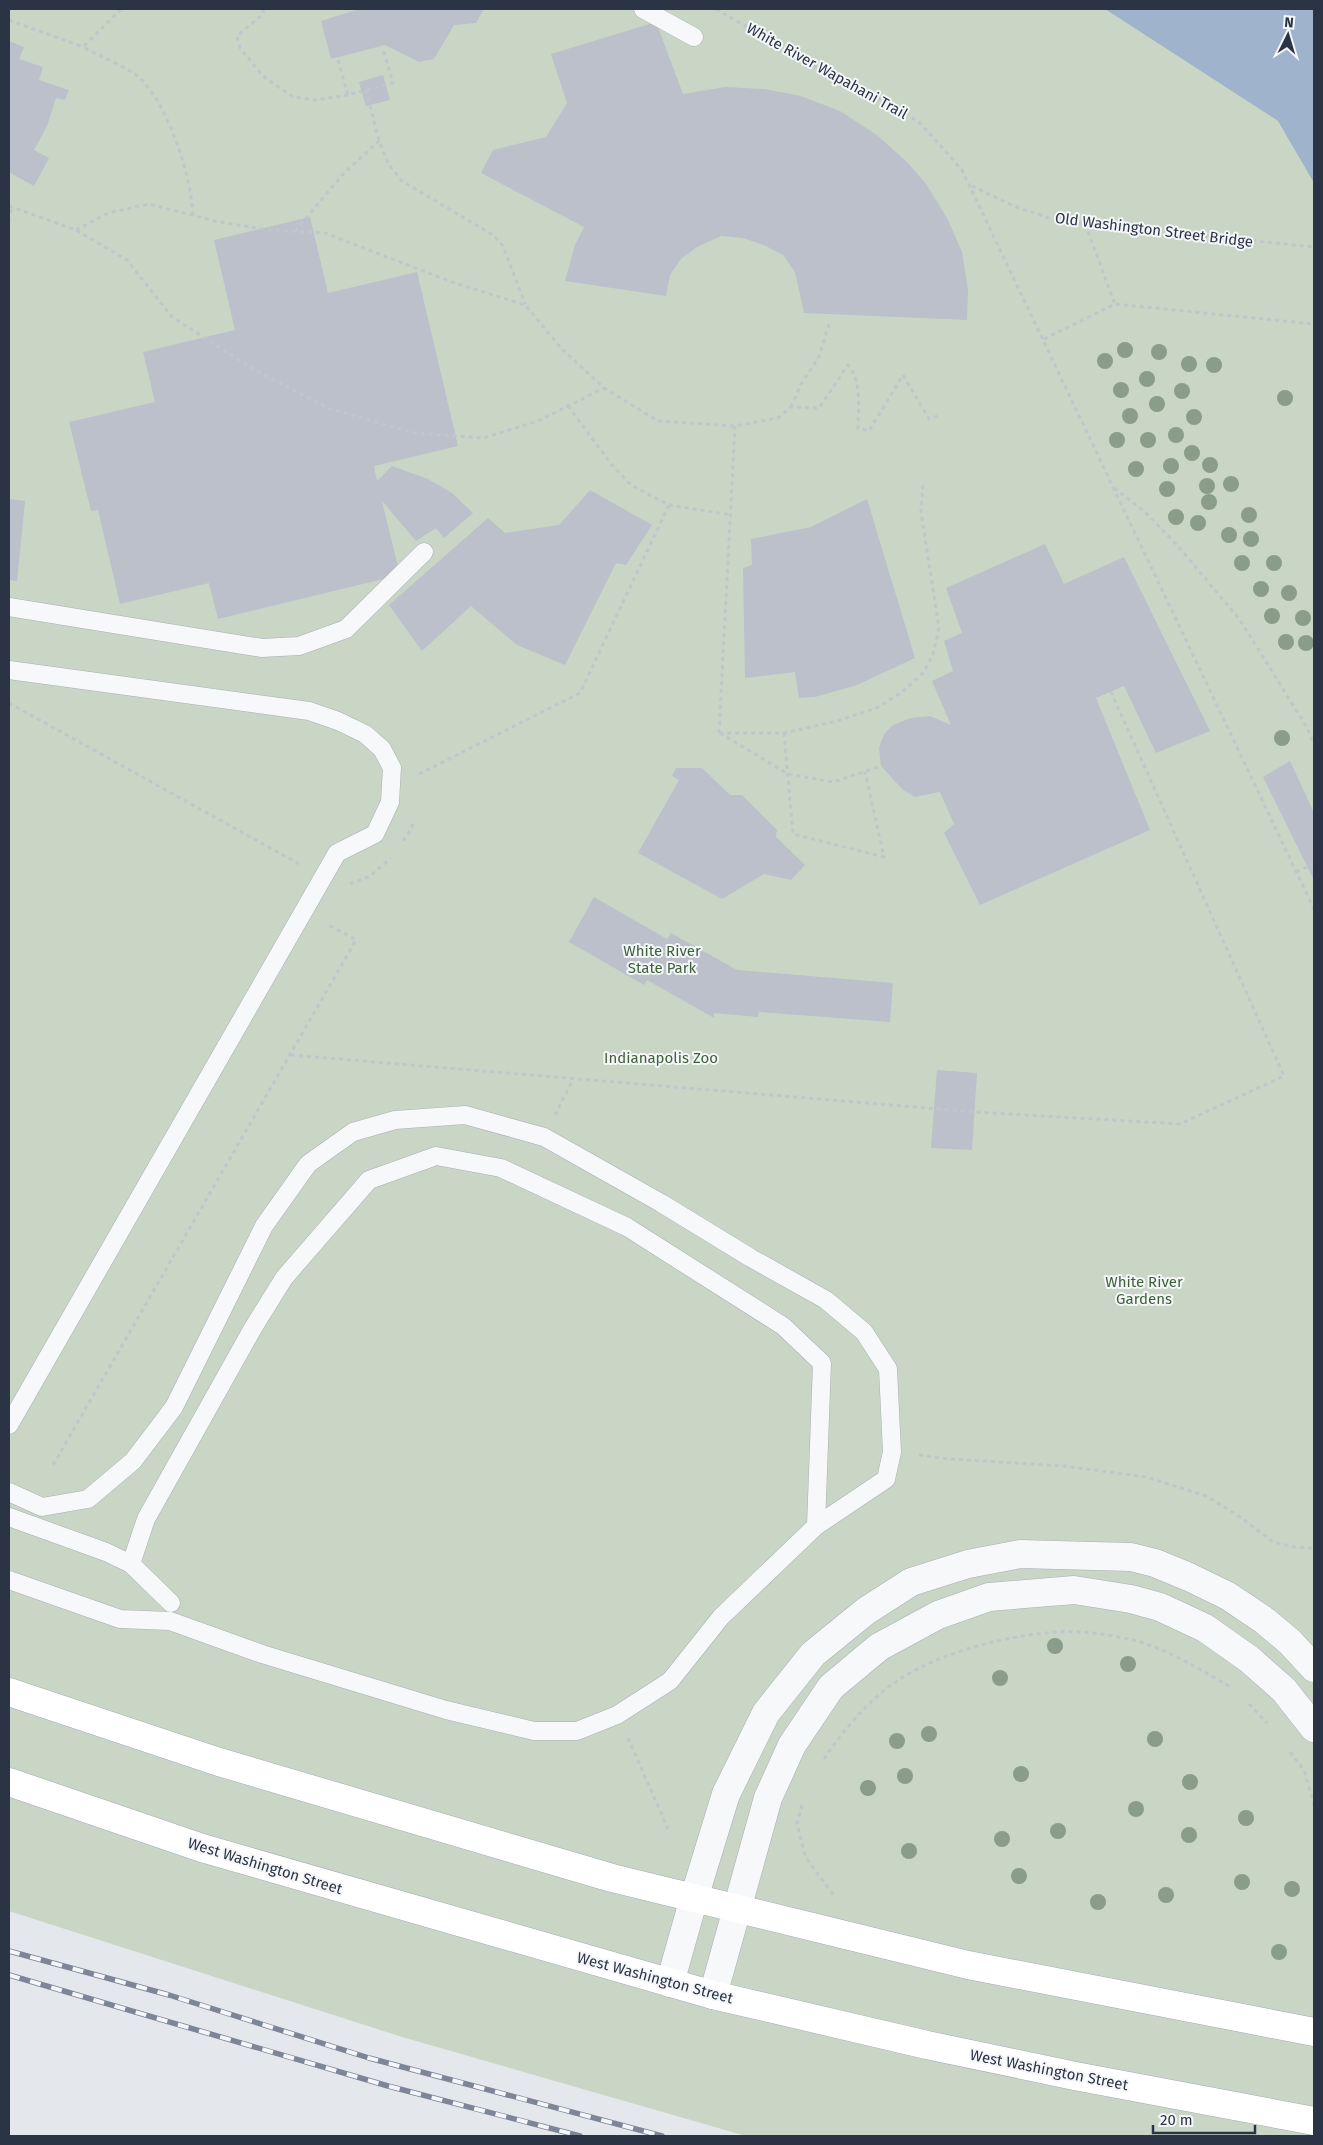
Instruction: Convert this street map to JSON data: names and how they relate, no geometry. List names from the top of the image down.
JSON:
{
  "streets": {
    "main road": ["West Washington Street"],
    "path": ["White River Wapahani Trail", "Old Washington Street Bridge"]
  },
  "crossings": [
    ["White River Wapahani Trail", "Old Washington Street Bridge"]
  ],
  "parks": ["White River State Park", "Indianapolis Zoo", "White River Gardens"],
  "scale_bar": "20 m",
  "north": "top"
}
